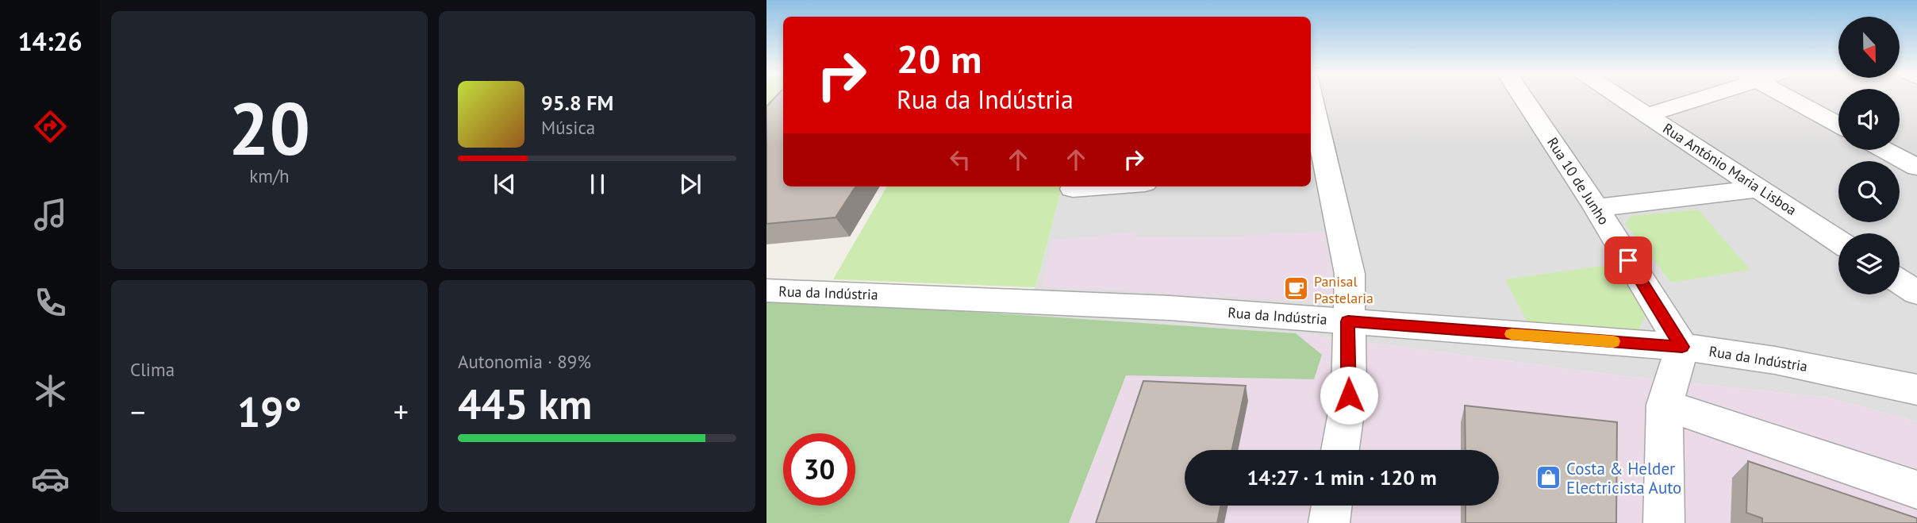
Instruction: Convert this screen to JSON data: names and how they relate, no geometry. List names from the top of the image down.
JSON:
{
  "streets": {
    "street": ["Rua António Maria Lisboa", "Rua 10 de Junho", "Rua da Indústria"]
  },
  "crossings": [
    ["Rua 10 de Junho", "Rua da Indústria"]
  ],
  "places": {
    "cafe": ["Panisal Pastelaria"],
    "shop": ["Costa & Helder Electricista Auto"]
  },
  "north": "bottom",
  "page": {
    "tabs": "14:26",
    "tile": [
      ["20", "km/h"],
      "Clima",
      ["Autonomia · 89%", "445 km"]
    ],
    "turn": ["20 m", "Rua da Indústria"],
    "song": ["95.8 FM", "Música"],
    "heat": ["−", "19°", "+"],
    "limit": "30",
    "trip": "14:27 · 1 min · 120 m"
  }
}
